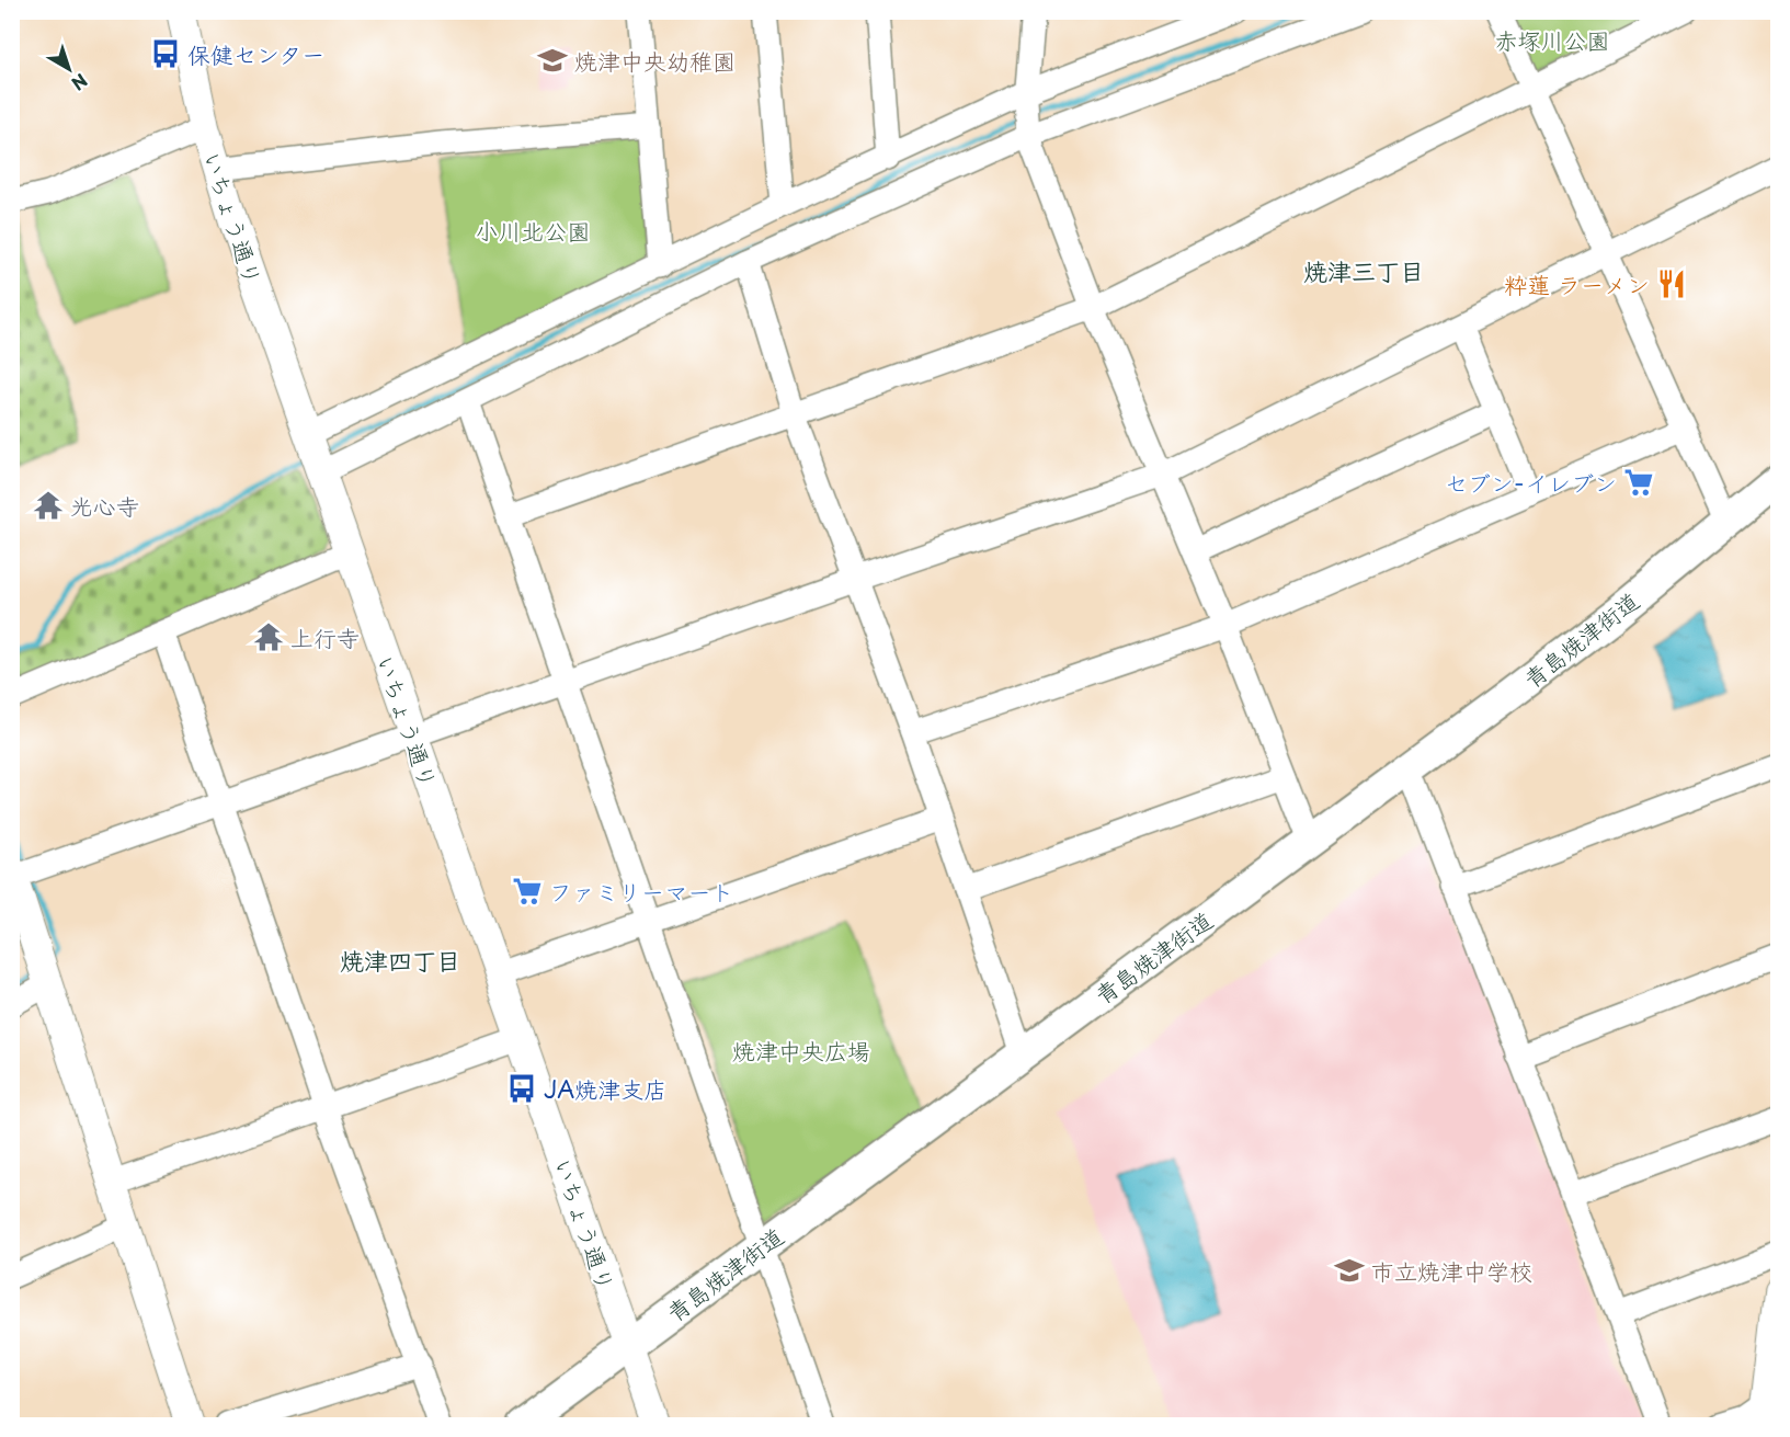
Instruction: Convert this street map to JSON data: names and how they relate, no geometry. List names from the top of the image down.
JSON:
{
  "streets": {
    "main road": ["青島焼津街道"],
    "street": ["いちょう通り"]
  },
  "crossings": [
    ["いちょう通り", "青島焼津街道"]
  ],
  "districts": ["焼津三丁目", "焼津四丁目"],
  "parks": ["赤塚川公園", "小川北公園", "焼津中央広場"],
  "places": {
    "bus stop": ["保健センター", "JA焼津支店"],
    "school or university": ["焼津中央幼稚園", "市立焼津中学校"],
    "restaurant": ["粋蓮 ラーメン"],
    "supermarket": ["セブン-イレブン", "ファミリーマート"],
    "temple": ["光心寺", "上行寺"]
  },
  "north": "bottom right"
}
